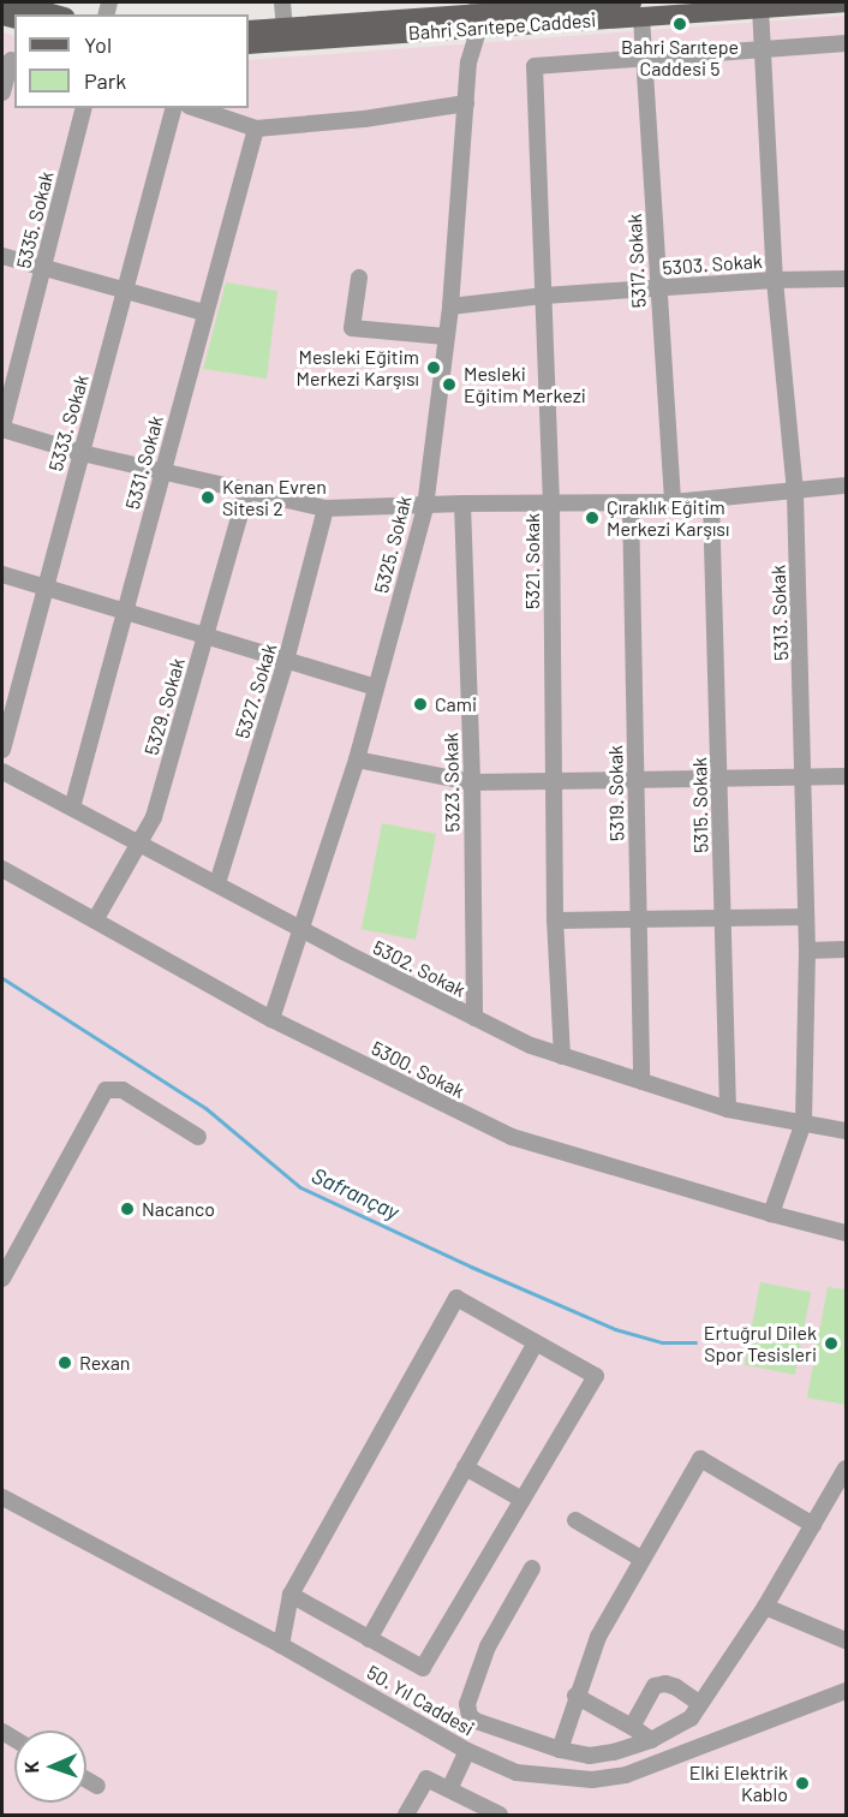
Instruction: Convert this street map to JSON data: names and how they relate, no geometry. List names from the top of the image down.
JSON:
{
  "streets": {
    "main road": ["Bahri Sarıtepe Caddesi"],
    "street": [
      "5335. Sokak",
      "5317. Sokak",
      "5303. Sokak",
      "5333. Sokak",
      "5331. Sokak",
      "5325. Sokak",
      "5321. Sokak",
      "5313. Sokak",
      "5327. Sokak",
      "5329. Sokak",
      "5323. Sokak",
      "5319. Sokak",
      "5315. Sokak",
      "5302. Sokak",
      "5300. Sokak",
      "50. Yıl Caddesi"
    ]
  },
  "crossings": [
    ["Bahri Sarıtepe Caddesi", "5317. Sokak"],
    ["Bahri Sarıtepe Caddesi", "5325. Sokak"],
    ["Bahri Sarıtepe Caddesi", "5313. Sokak"],
    ["5317. Sokak", "5303. Sokak"],
    ["5317. Sokak", "5321. Sokak"],
    ["5303. Sokak", "5325. Sokak"],
    ["5303. Sokak", "5321. Sokak"],
    ["5303. Sokak", "5313. Sokak"],
    ["5331. Sokak", "5302. Sokak"],
    ["5325. Sokak", "5302. Sokak"],
    ["5325. Sokak", "5300. Sokak"],
    ["5321. Sokak", "5302. Sokak"],
    ["5313. Sokak", "5302. Sokak"],
    ["5313. Sokak", "5300. Sokak"],
    ["5327. Sokak", "5302. Sokak"],
    ["5329. Sokak", "5302. Sokak"],
    ["5329. Sokak", "5300. Sokak"],
    ["5323. Sokak", "5302. Sokak"],
    ["5319. Sokak", "5302. Sokak"],
    ["5315. Sokak", "5302. Sokak"]
  ],
  "water": ["Safrançay"],
  "places": [
    "Bahri Sarıtepe Caddesi 5",
    "Mesleki Eğitim Merkezi Karşısı",
    "Mesleki Eğitim Merkezi",
    "Kenan Evren Sitesi 2",
    "Çıraklık Eğitim Merkezi Karşısı",
    "Cami",
    "Nacanco",
    "Ertuğrul Dilek Spor Tesisleri",
    "Rexan",
    "Elki Elektrik Kablo"
  ],
  "legend": ["Yol", "Park"],
  "north": "left"
}
